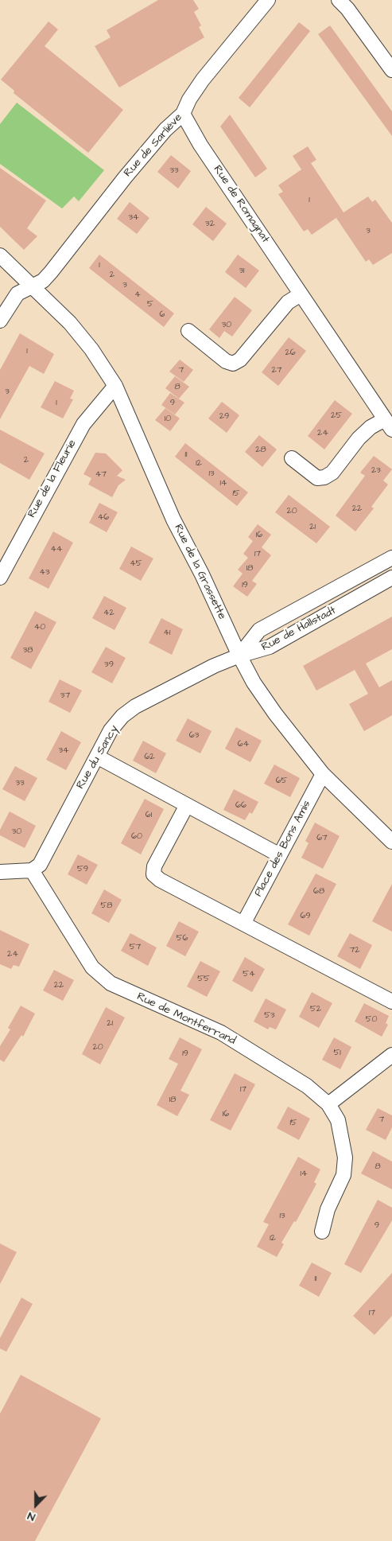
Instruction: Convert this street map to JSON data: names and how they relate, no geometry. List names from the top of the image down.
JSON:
{
  "streets": {
    "street": [
      "Rue de Sarliève",
      "Rue de Romagnat",
      "Rue de la Fleurie",
      "Rue de la Grassette",
      "Rue de Hallstadt",
      "Rue du Sancy",
      "Place des Bons Amis",
      "Rue de Montferrand"
    ]
  },
  "crossings": [
    ["Rue de Sarliève", "Rue de Romagnat"],
    ["Rue de Sarliève", "Rue de la Grassette"],
    ["Rue de la Fleurie", "Rue de la Grassette"],
    ["Rue de la Grassette", "Rue de Hallstadt"],
    ["Rue de la Grassette", "Rue du Sancy"],
    ["Rue de la Grassette", "Place des Bons Amis"],
    ["Rue de Hallstadt", "Rue du Sancy"],
    ["Rue du Sancy", "Rue de Montferrand"]
  ],
  "house_numbers": [
    "33",
    "1",
    "34",
    "32",
    "3",
    "1",
    "31",
    "2",
    "3",
    "4",
    "5",
    "6",
    "30",
    "1",
    "26",
    "7",
    "27",
    "8",
    "3",
    "1",
    "9",
    "25",
    "29",
    "10",
    "24",
    "28",
    "11",
    "2",
    "12",
    "23",
    "13",
    "47",
    "14",
    "15",
    "22",
    "20",
    "46",
    "21",
    "16",
    "44",
    "17",
    "45",
    "18",
    "43",
    "19",
    "42",
    "40",
    "41",
    "38",
    "39",
    "37",
    "63",
    "64",
    "34",
    "62",
    "65",
    "33",
    "66",
    "61",
    "30",
    "60",
    "67",
    "59",
    "68",
    "58",
    "69",
    "56",
    "57",
    "72",
    "24",
    "54",
    "55",
    "22",
    "52",
    "53",
    "50",
    "21",
    "20",
    "51",
    "19",
    "17",
    "18",
    "16",
    "7",
    "15",
    "8",
    "14",
    "13",
    "9",
    "12",
    "11",
    "17"
  ],
  "north": "bottom"
}
